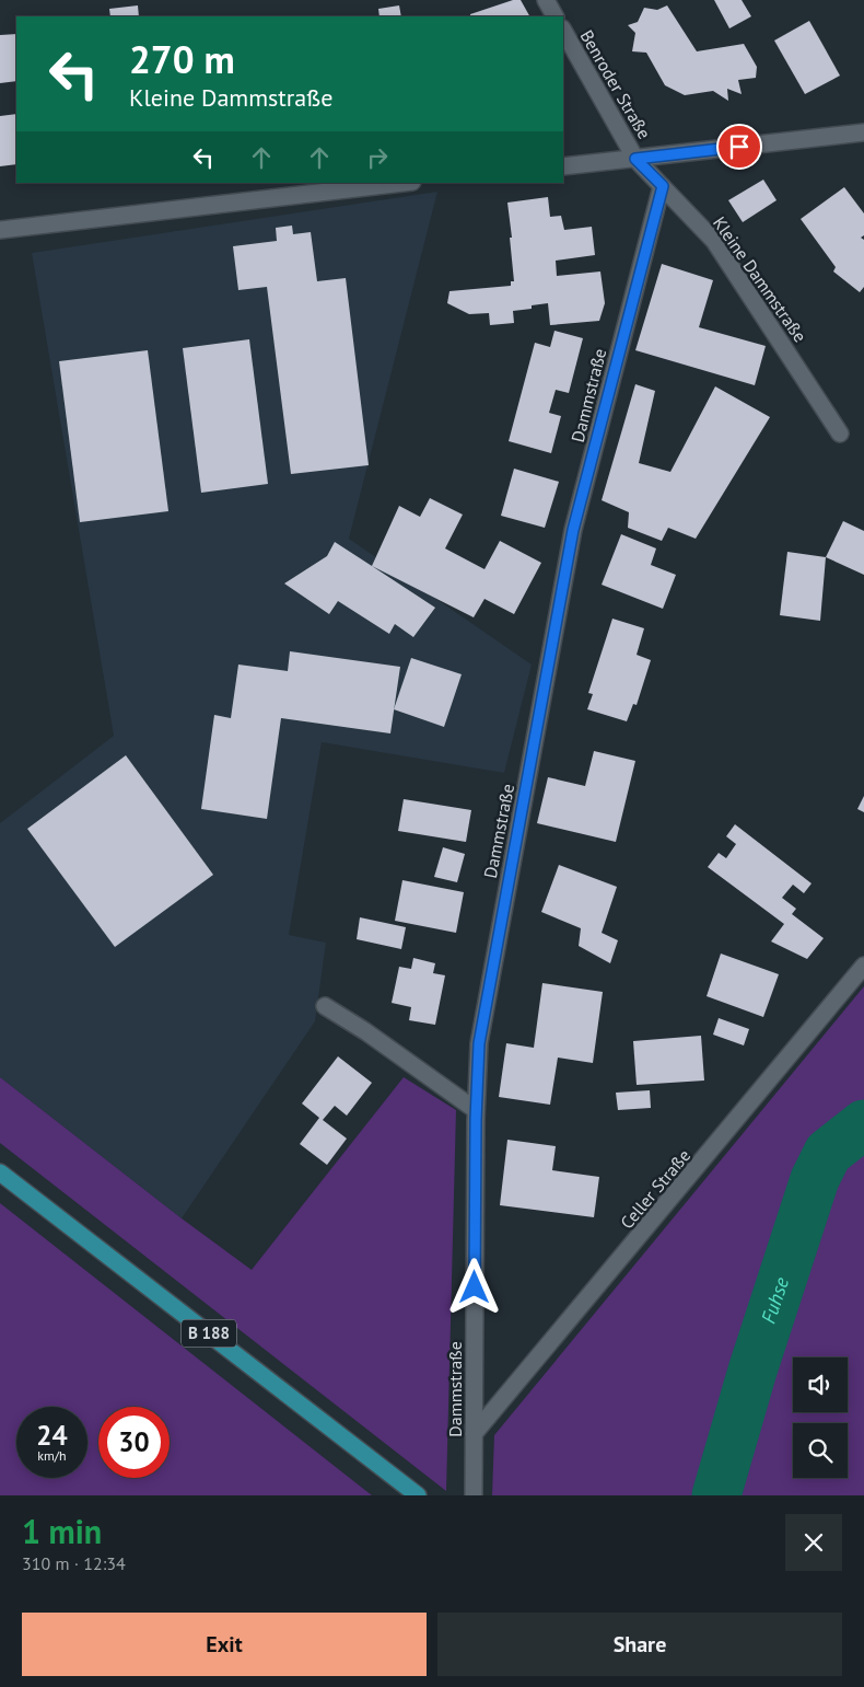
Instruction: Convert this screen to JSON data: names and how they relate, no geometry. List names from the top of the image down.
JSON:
{
  "streets": {
    "main road": ["B 188"],
    "street": [
      "Benroder Straße",
      "Kleine Dammstraße",
      "Dammstraße",
      "Celler Straße"
    ]
  },
  "crossings": [
    ["Benroder Straße", "Kleine Dammstraße"],
    ["Kleine Dammstraße", "Dammstraße"],
    ["Dammstraße", "Celler Straße"]
  ],
  "water": ["Fuhse"],
  "page": {
    "turn": ["270 m", "Kleine Dammstraße"],
    "speed": "24 km/h",
    "limit": "30",
    "heading": ["1 min", "310 m · 12:34"],
    "buttons": ["Exit", "Share"]
  }
}
